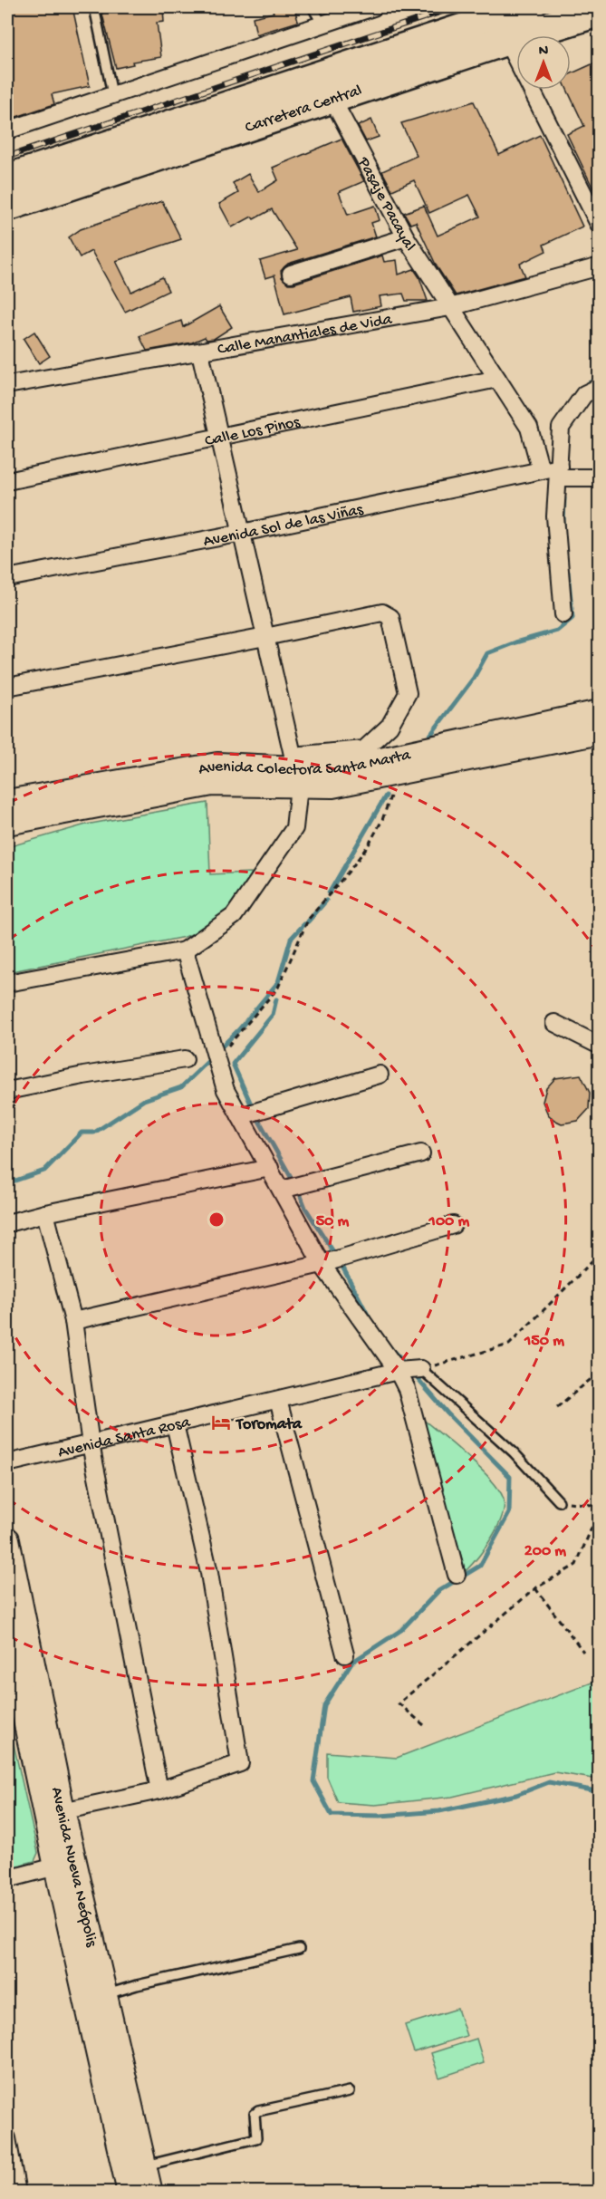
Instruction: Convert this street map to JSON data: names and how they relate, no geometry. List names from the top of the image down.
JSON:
{
  "streets": {
    "highway": ["Carretera Central"],
    "street": [
      "Pasaje Pacayal",
      "Calle Manantiales de Vida",
      "Calle Los Pinos",
      "Avenida Sol de las Viñas",
      "Avenida Colectora Santa Marta",
      "Avenida Santa Rosa",
      "Avenida Nueva Neópolis"
    ]
  },
  "crossings": [
    ["Carretera Central", "Pasaje Pacayal"],
    ["Pasaje Pacayal", "Calle Manantiales de Vida"],
    ["Pasaje Pacayal", "Calle Los Pinos"],
    ["Pasaje Pacayal", "Avenida Sol de las Viñas"]
  ],
  "places": {
    "hotel": ["Toromata"]
  },
  "north": "top",
  "rings": [
    "50 m",
    "100 m",
    "150 m",
    "200 m"
  ]
}
